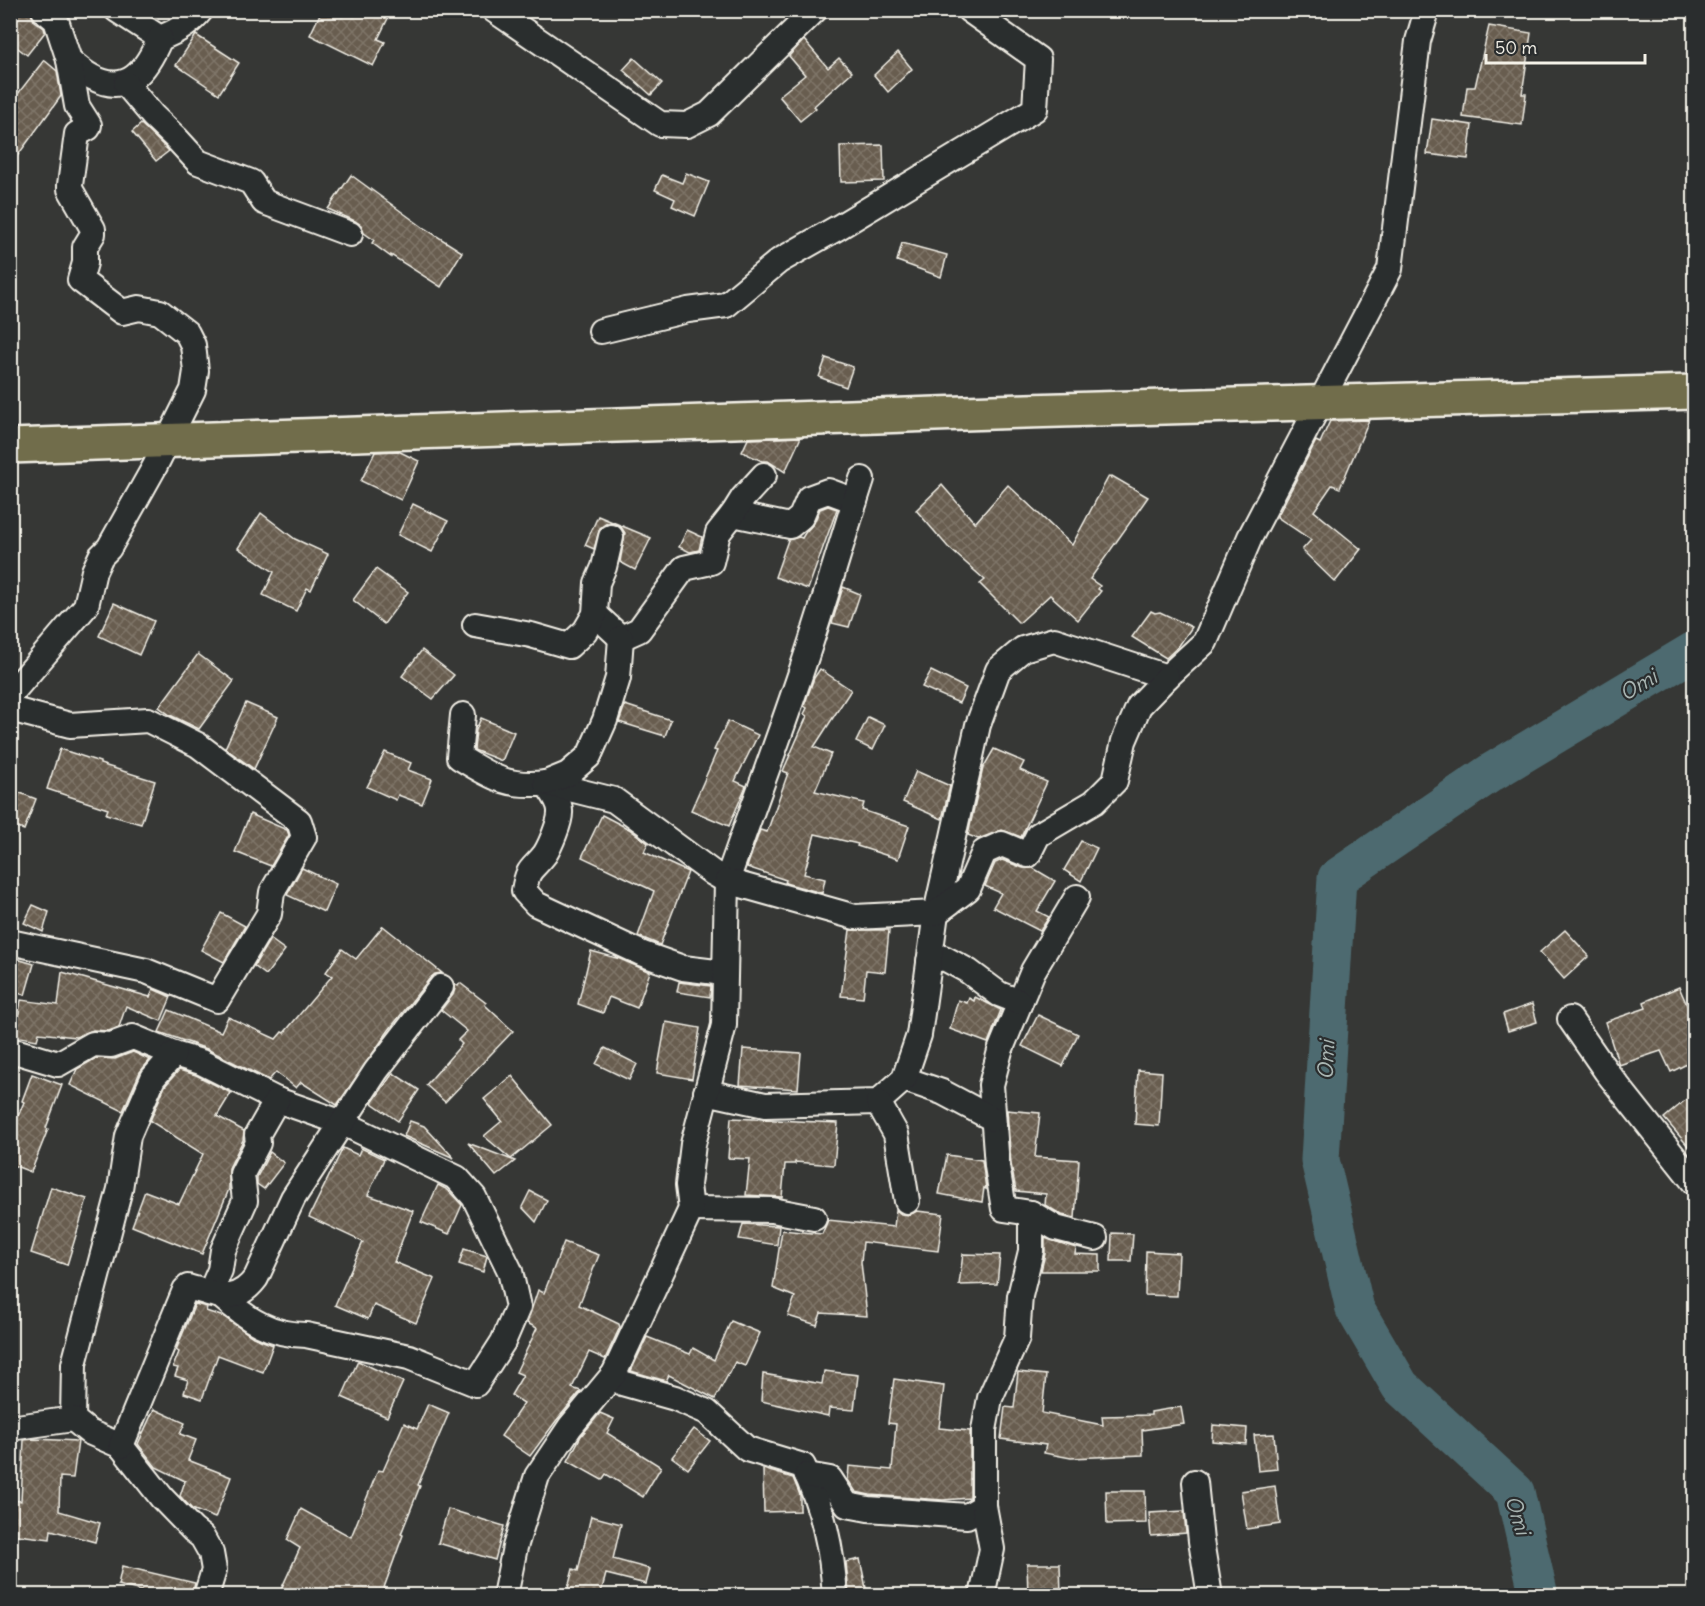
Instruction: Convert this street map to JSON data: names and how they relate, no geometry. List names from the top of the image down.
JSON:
{
  "water": ["Omi"],
  "scale_bar": "50 m"
}
